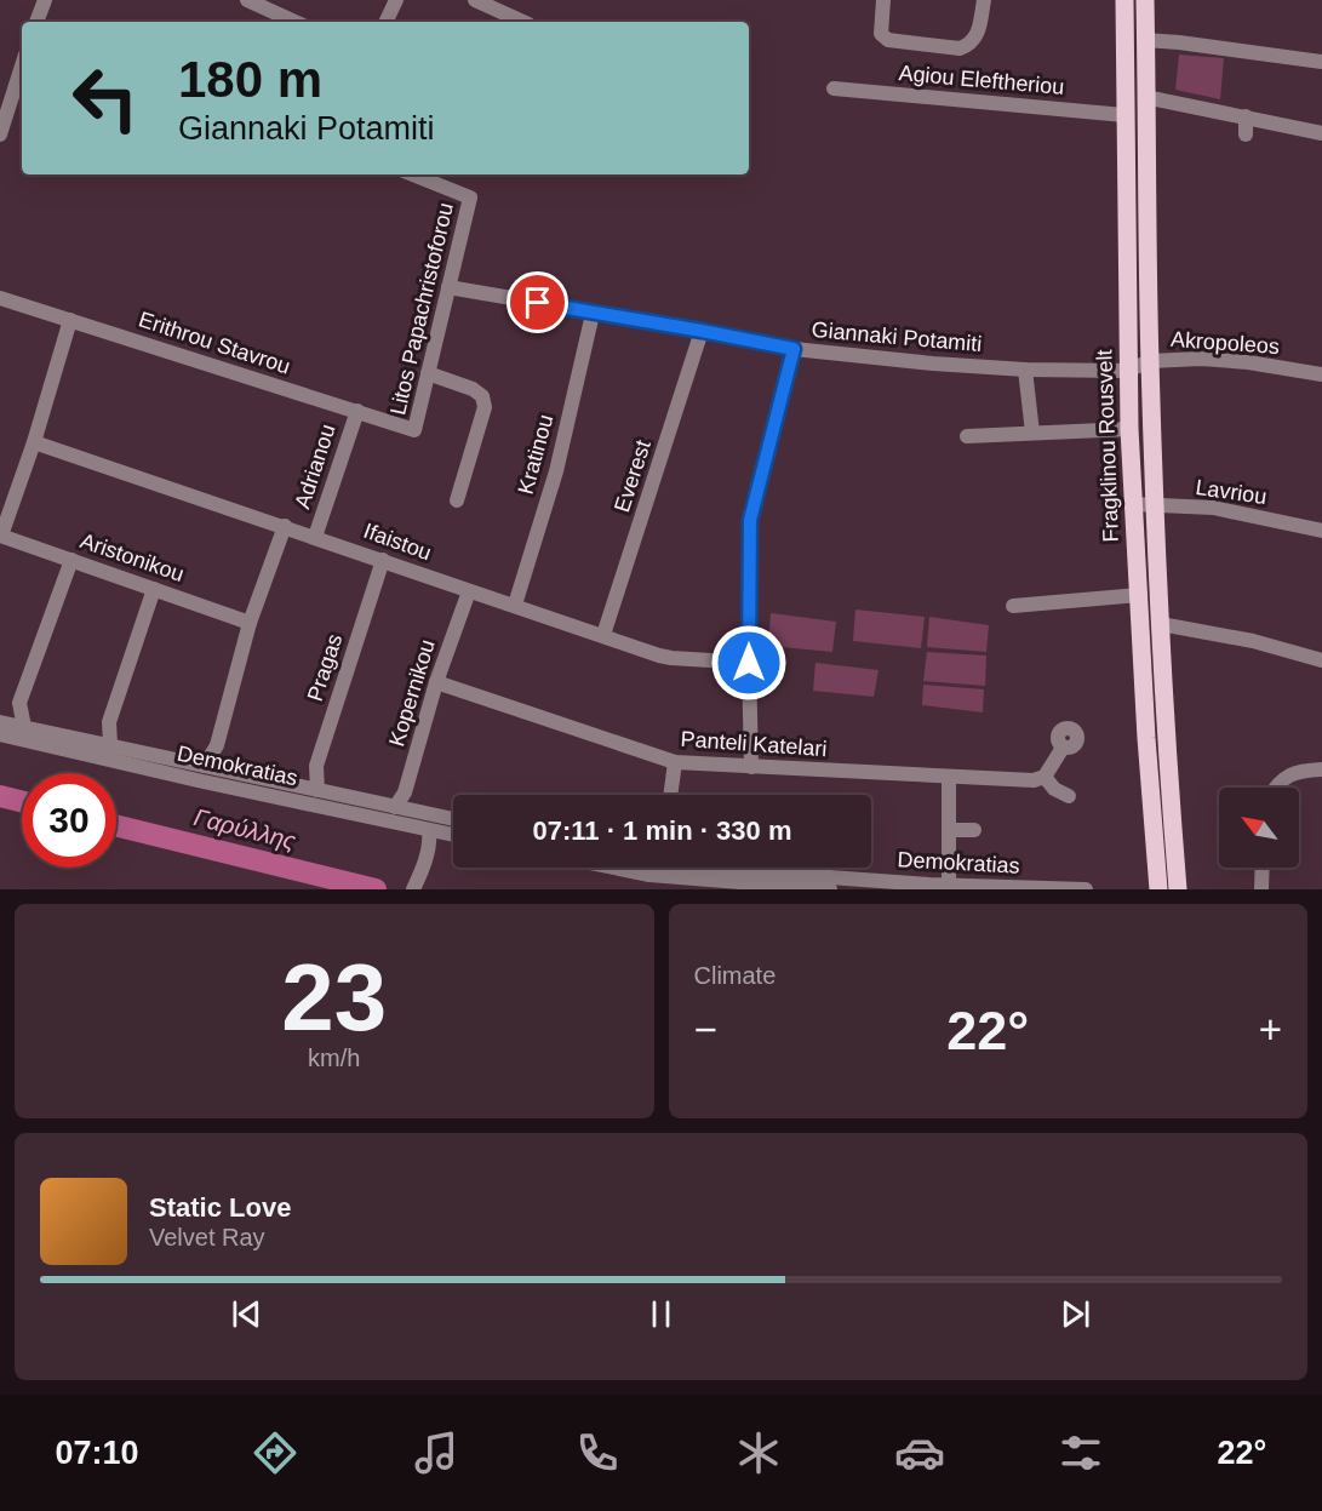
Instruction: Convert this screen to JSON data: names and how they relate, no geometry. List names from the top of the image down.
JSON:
{
  "streets": {
    "main road": ["Fragklinou Rousvelt"],
    "street": [
      "Agiou Eleftheriou",
      "Litos Papachristoforou",
      "Giannaki Potamiti",
      "Erithrou Stavrou",
      "Akropoleos",
      "Kratinou",
      "Adrianou",
      "Everest",
      "Lavriou",
      "Ifaistou",
      "Aristonikou",
      "Pragas",
      "Kopernikou",
      "Panteli Katelari",
      "Demokratias"
    ]
  },
  "crossings": [
    ["Agiou Eleftheriou", "Fragklinou Rousvelt"],
    ["Litos Papachristoforou", "Giannaki Potamiti"],
    ["Litos Papachristoforou", "Erithrou Stavrou"],
    ["Giannaki Potamiti", "Akropoleos"],
    ["Giannaki Potamiti", "Fragklinou Rousvelt"],
    ["Giannaki Potamiti", "Kratinou"],
    ["Giannaki Potamiti", "Everest"],
    ["Erithrou Stavrou", "Adrianou"],
    ["Akropoleos", "Fragklinou Rousvelt"],
    ["Fragklinou Rousvelt", "Lavriou"],
    ["Kratinou", "Ifaistou"],
    ["Adrianou", "Ifaistou"],
    ["Everest", "Ifaistou"],
    ["Ifaistou", "Pragas"],
    ["Ifaistou", "Kopernikou"],
    ["Pragas", "Demokratias"],
    ["Kopernikou", "Panteli Katelari"],
    ["Kopernikou", "Demokratias"]
  ],
  "water": ["Γαρύλλης"],
  "north": "top left",
  "page": {
    "turn": ["180 m", "Giannaki Potamiti"],
    "limit": "30",
    "trip": "07:11 · 1 min · 330 m",
    "tile": [
      ["23", "km/h"],
      "Climate"
    ],
    "heat": ["−", "22°", "+"],
    "song": ["Static Love", "Velvet Ray"],
    "tabs": ["07:10", "22°"]
  }
}
